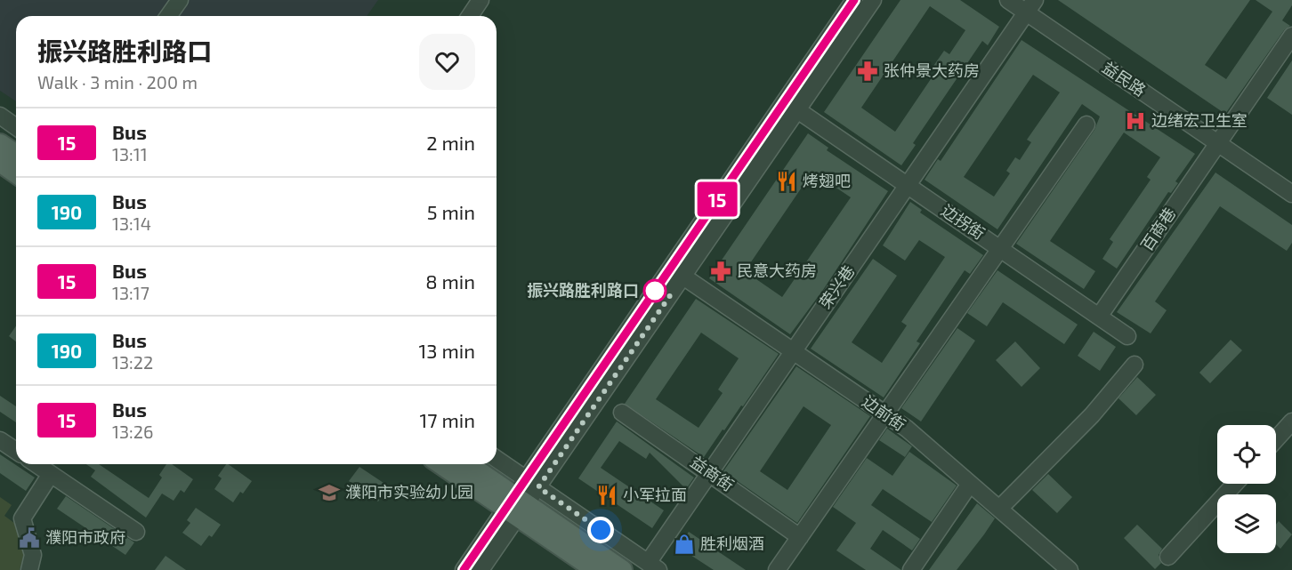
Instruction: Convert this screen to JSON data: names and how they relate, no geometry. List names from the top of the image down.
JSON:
{
  "streets": {
    "street": [
      "益民路",
      "边拐街",
      "百商巷",
      "荣兴巷",
      "边前街",
      "益商街"
    ]
  },
  "crossings": [
    ["益民路", "百商巷"],
    ["益民路", "荣兴巷"],
    ["边拐街", "百商巷"],
    ["边拐街", "荣兴巷"],
    ["荣兴巷", "边前街"],
    ["荣兴巷", "益商街"]
  ],
  "places": {
    "pharmacy": ["张仲景大药房", "民意大药房"],
    "hospital": ["边绪宏卫生室"],
    "restaurant": ["烤翅吧", "小军拉面"],
    "other": ["振兴路胜利路口"],
    "school or university": ["濮阳市实验幼儿园"],
    "public building": ["濮阳市政府"],
    "shop": ["胜利烟酒"]
  },
  "lines": ["bus line 15"],
  "page": {
    "on_map": "15",
    "heading": ["振兴路胜利路口", "Walk · 3 min · 200 m"],
    "list": [
      {
        "mark": "15",
        "name": "Bus",
        "note": "13:11",
        "value": "2 min"
      },
      {
        "mark": "190",
        "name": "Bus",
        "note": "13:14",
        "value": "5 min"
      },
      {
        "mark": "15",
        "name": "Bus",
        "note": "13:17",
        "value": "8 min"
      },
      {
        "mark": "190",
        "name": "Bus",
        "note": "13:22",
        "value": "13 min"
      },
      {
        "mark": "15",
        "name": "Bus",
        "note": "13:26",
        "value": "17 min"
      }
    ]
  }
}
